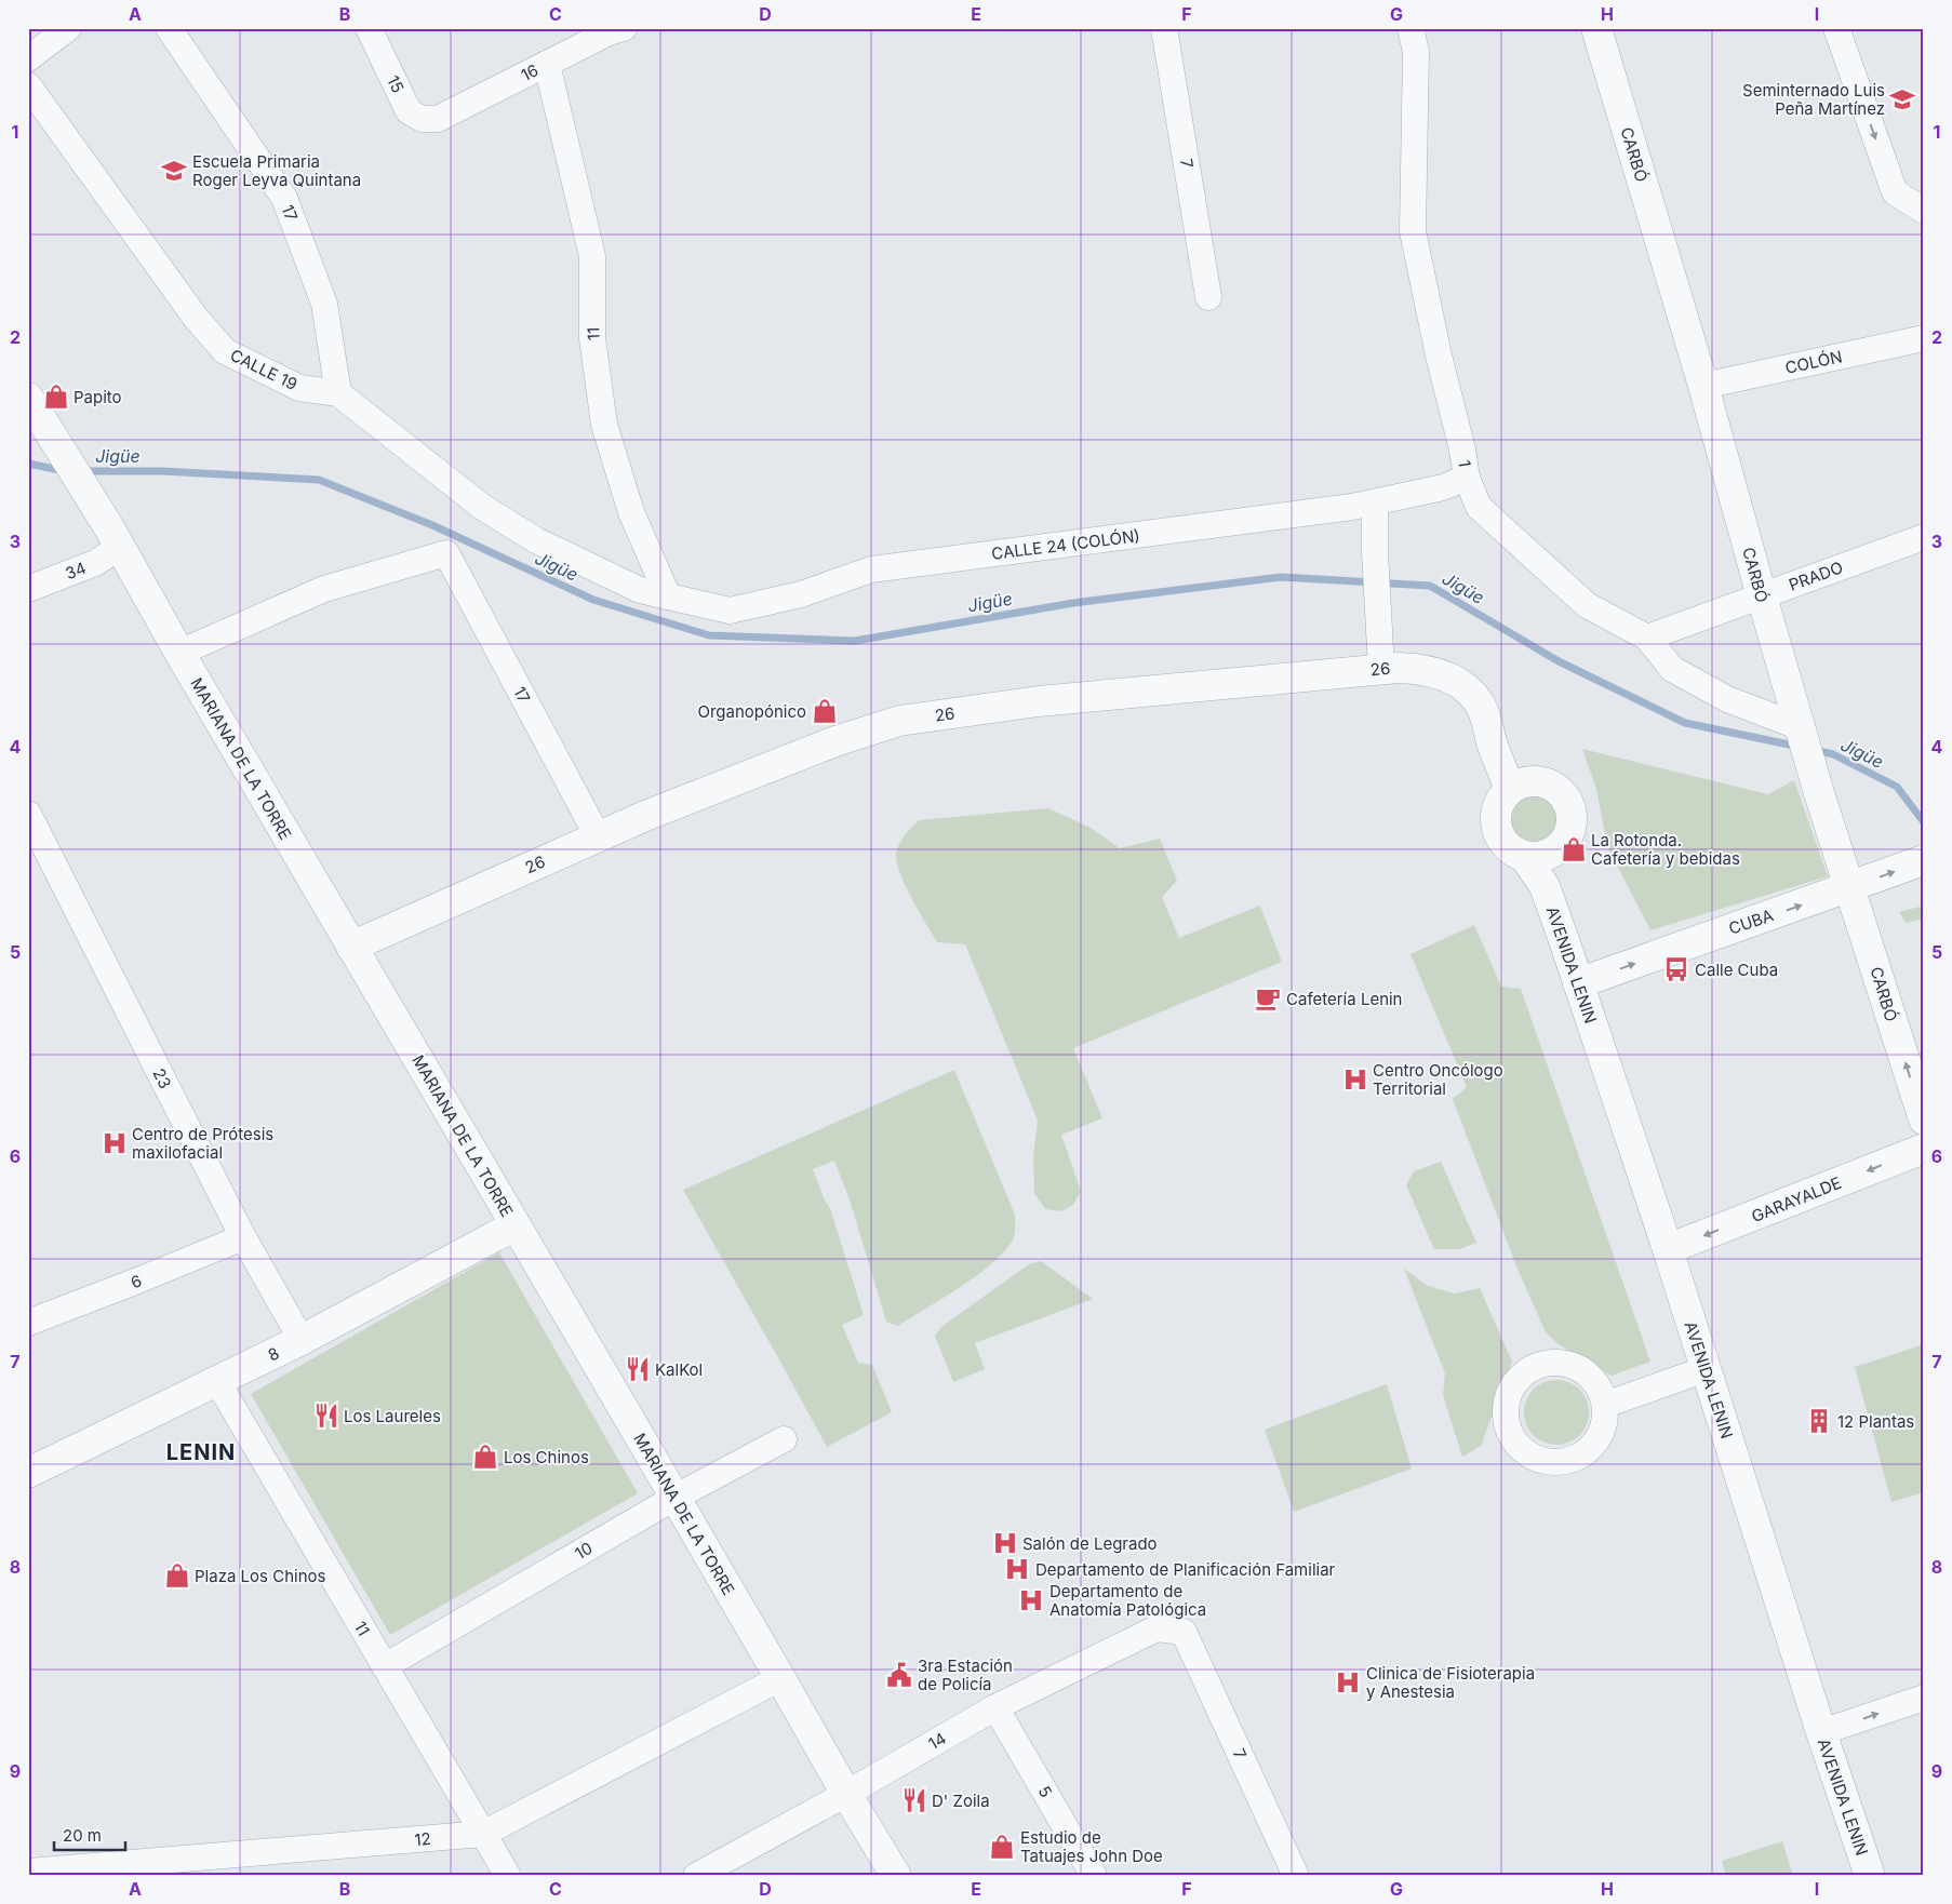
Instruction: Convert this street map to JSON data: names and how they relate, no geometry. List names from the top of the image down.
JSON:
{
  "streets": {
    "street": [
      "16",
      "15",
      "CARBÓ",
      "7",
      "17",
      "11",
      "COLÓN",
      "CALLE 19",
      "1",
      "CALLE 24 (COLÓN)",
      "34",
      "PRADO",
      "26",
      "MARIANA DE LA TORRE",
      "CUBA",
      "AVENIDA LENIN",
      "23",
      "GARAYALDE",
      "6",
      "8",
      "10",
      "14",
      "5",
      "12"
    ]
  },
  "crossings": [
    ["16", "15"],
    ["16", "11"],
    ["CARBÓ", "COLÓN"],
    ["CARBÓ", "1"],
    ["CARBÓ", "PRADO"],
    ["CARBÓ", "CUBA"],
    ["7", "14"],
    ["17", "CALLE 19"],
    ["17", "26"],
    ["17", "MARIANA DE LA TORRE"],
    ["11", "CALLE 24 (COLÓN)"],
    ["11", "8"],
    ["11", "10"],
    ["11", "12"],
    ["1", "CALLE 24 (COLÓN)"],
    ["1", "PRADO"],
    ["34", "MARIANA DE LA TORRE"],
    ["26", "MARIANA DE LA TORRE"],
    ["26", "AVENIDA LENIN"],
    ["MARIANA DE LA TORRE", "8"],
    ["MARIANA DE LA TORRE", "10"],
    ["MARIANA DE LA TORRE", "14"],
    ["MARIANA DE LA TORRE", "12"],
    ["CUBA", "AVENIDA LENIN"],
    ["AVENIDA LENIN", "GARAYALDE"],
    ["23", "6"],
    ["23", "8"],
    ["14", "5"]
  ],
  "one_way": ["CUBA", "GARAYALDE"],
  "districts": ["LENIN"],
  "water": ["Jigüe"],
  "places": {
    "school or university": ["Seminternado Luis Peña Martínez", "Escuela Primaria Roger Leyva Quintana"],
    "shop": [
      "Papito",
      "Organopónico",
      "La Rotonda. Cafetería y bebidas",
      "Los Chinos",
      "Plaza Los Chinos",
      "Estudio de Tatuajes John Doe"
    ],
    "bus stop": ["Calle Cuba"],
    "cafe": ["Cafetería Lenin"],
    "hospital": [
      "Centro Oncólogo Territorial",
      "Centro de Prótesis maxilofacial",
      "Salón de Legrado",
      "Departamento de Planificación Familiar",
      "Departamento de Anatomía Patológica",
      "Clinica de Fisioterapia y Anestesia"
    ],
    "restaurant": ["KalKol", "Los Laureles", "D' Zoila"],
    "building": ["12 Plantas"],
    "public building": ["3ra Estación de Policía"]
  },
  "scale_bar": "20 m",
  "grid": {
    "columns": [
      "A",
      "B",
      "C",
      "D",
      "E",
      "F",
      "G",
      "H",
      "I"
    ],
    "rows": [
      "1",
      "2",
      "3",
      "4",
      "5",
      "6",
      "7",
      "8",
      "9"
    ]
  }
}
